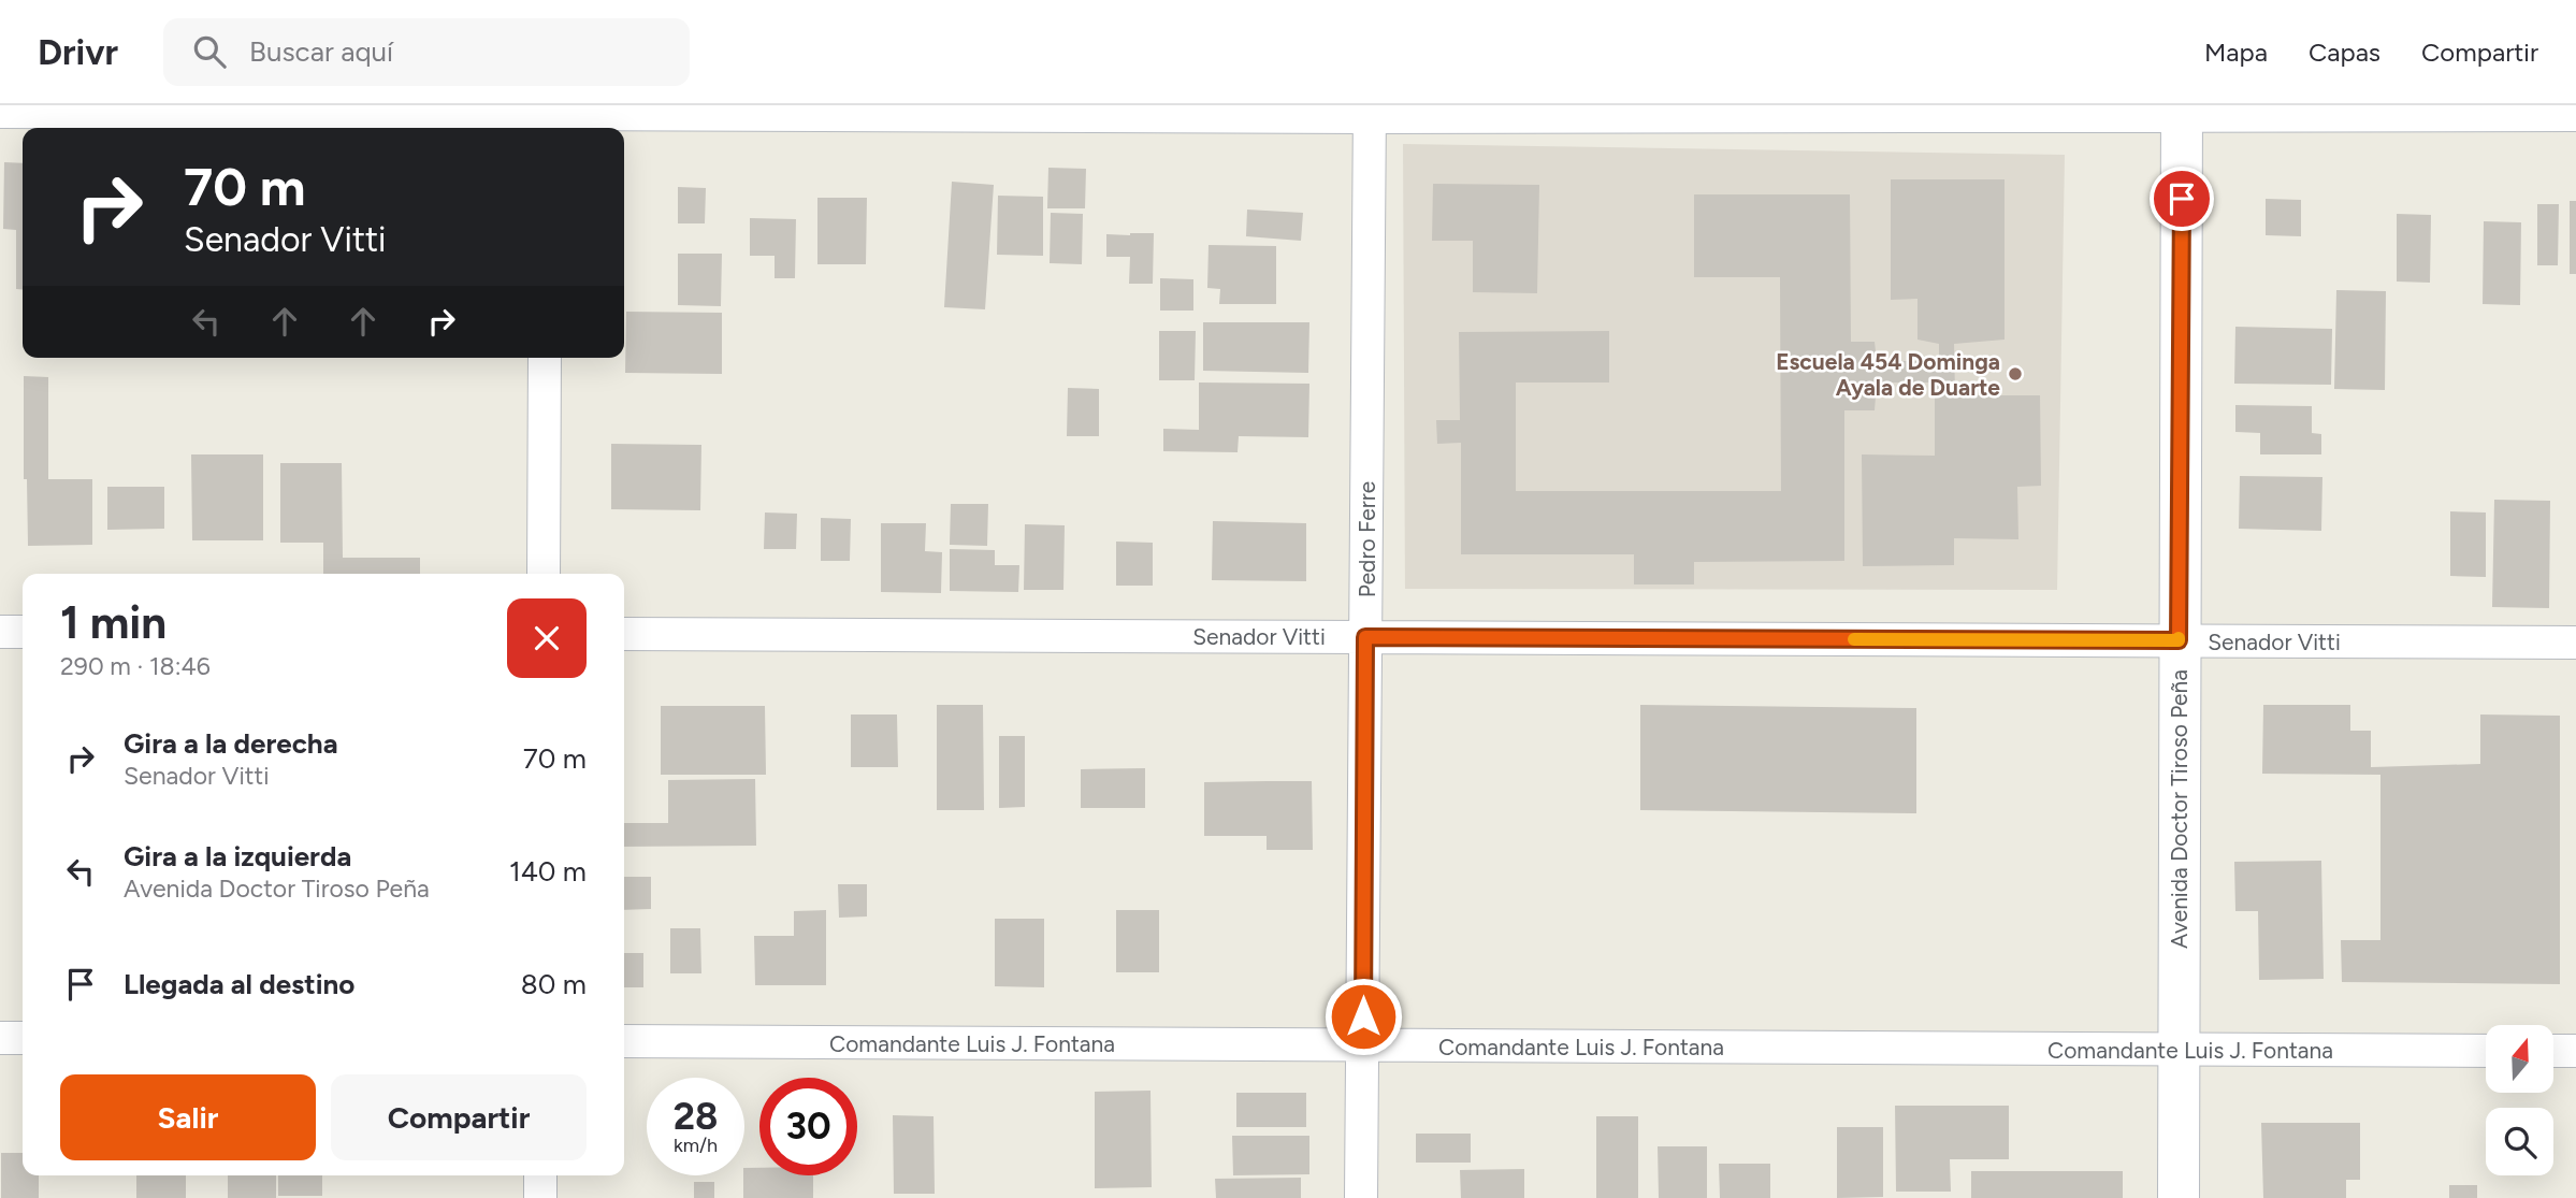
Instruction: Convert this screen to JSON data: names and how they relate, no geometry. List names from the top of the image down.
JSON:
{
  "streets": {
    "street": [
      "Pedro Ferre",
      "Senador Vitti",
      "Avenida Doctor Tiroso Peña",
      "Comandante Luis J. Fontana"
    ]
  },
  "crossings": [
    ["Pedro Ferre", "Senador Vitti"],
    ["Pedro Ferre", "Comandante Luis J. Fontana"],
    ["Senador Vitti", "Avenida Doctor Tiroso Peña"],
    ["Avenida Doctor Tiroso Peña", "Comandante Luis J. Fontana"]
  ],
  "places": ["Escuela 454 Dominga Ayala de Duarte"],
  "north": "top",
  "page": {
    "header": "Drivr",
    "search": "Buscar aquí",
    "nav": ["Mapa", "Capas", "Compartir"],
    "turn": ["70 m", "Senador Vitti"],
    "heading": ["1 min", "290 m · 18:46"],
    "list": [
      {
        "name": "Gira a la derecha",
        "note": "Senador Vitti",
        "value": "70 m"
      },
      {
        "name": "Gira a la izquierda",
        "note": "Avenida Doctor Tiroso Peña",
        "value": "140 m"
      },
      {
        "name": "Llegada al destino",
        "value": "80 m"
      }
    ],
    "buttons": ["Salir", "Compartir"],
    "speed": "28 km/h",
    "limit": "30"
  }
}
